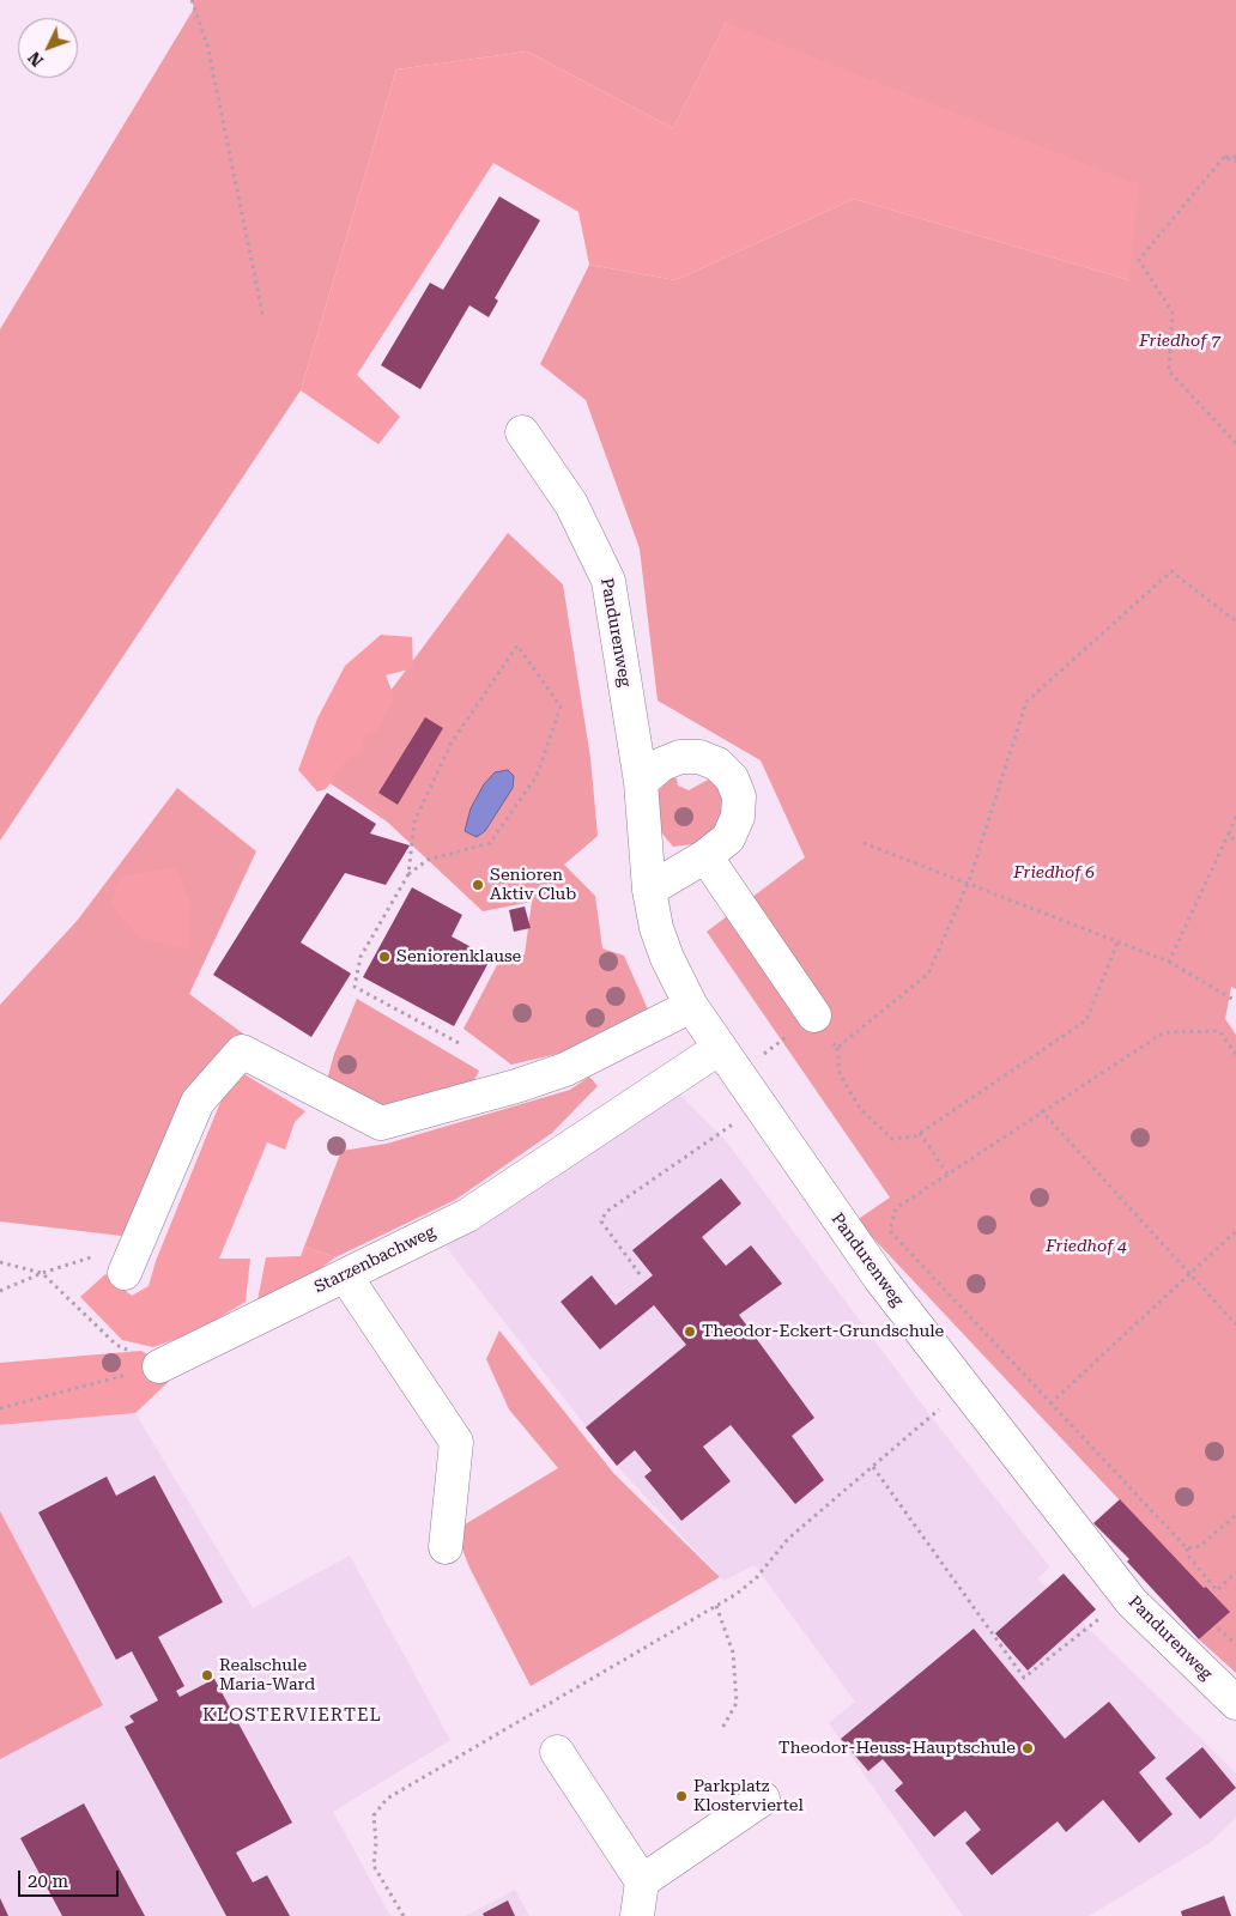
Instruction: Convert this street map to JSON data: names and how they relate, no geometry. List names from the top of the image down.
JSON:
{
  "streets": {
    "street": ["Pandurenweg", "Starzenbachweg"]
  },
  "crossings": [
    ["Pandurenweg", "Starzenbachweg"]
  ],
  "districts": ["KLOSTERVIERTEL"],
  "parks": ["Friedhof 7", "Friedhof 6", "Friedhof 4"],
  "places": [
    "Senioren Aktiv Club",
    "Seniorenklause",
    "Theodor-Eckert-Grundschule",
    "Realschule Maria-Ward",
    "Theodor-Heuss-Hauptschule",
    "Parkplatz Klosterviertel"
  ],
  "scale_bar": "20 m",
  "north": "bottom left"
}
